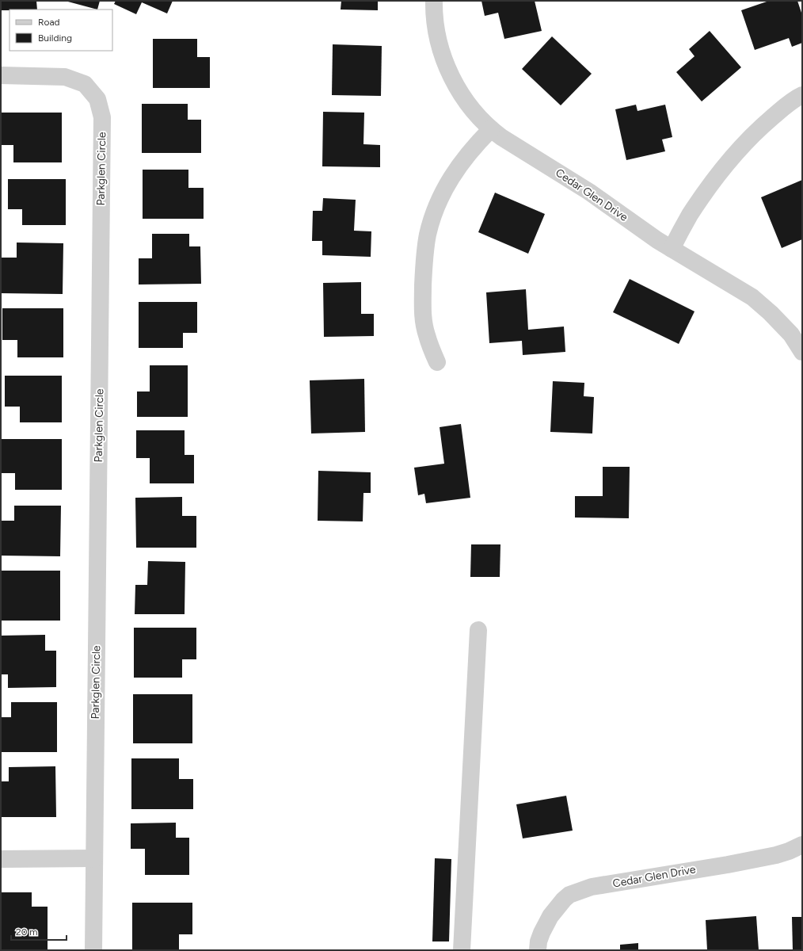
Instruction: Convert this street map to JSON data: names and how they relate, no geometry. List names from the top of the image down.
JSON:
{
  "streets": {
    "street": ["Parkglen Circle", "Cedar Glen Drive"]
  },
  "legend": ["Road", "Building"],
  "scale_bar": "20 m"
}
